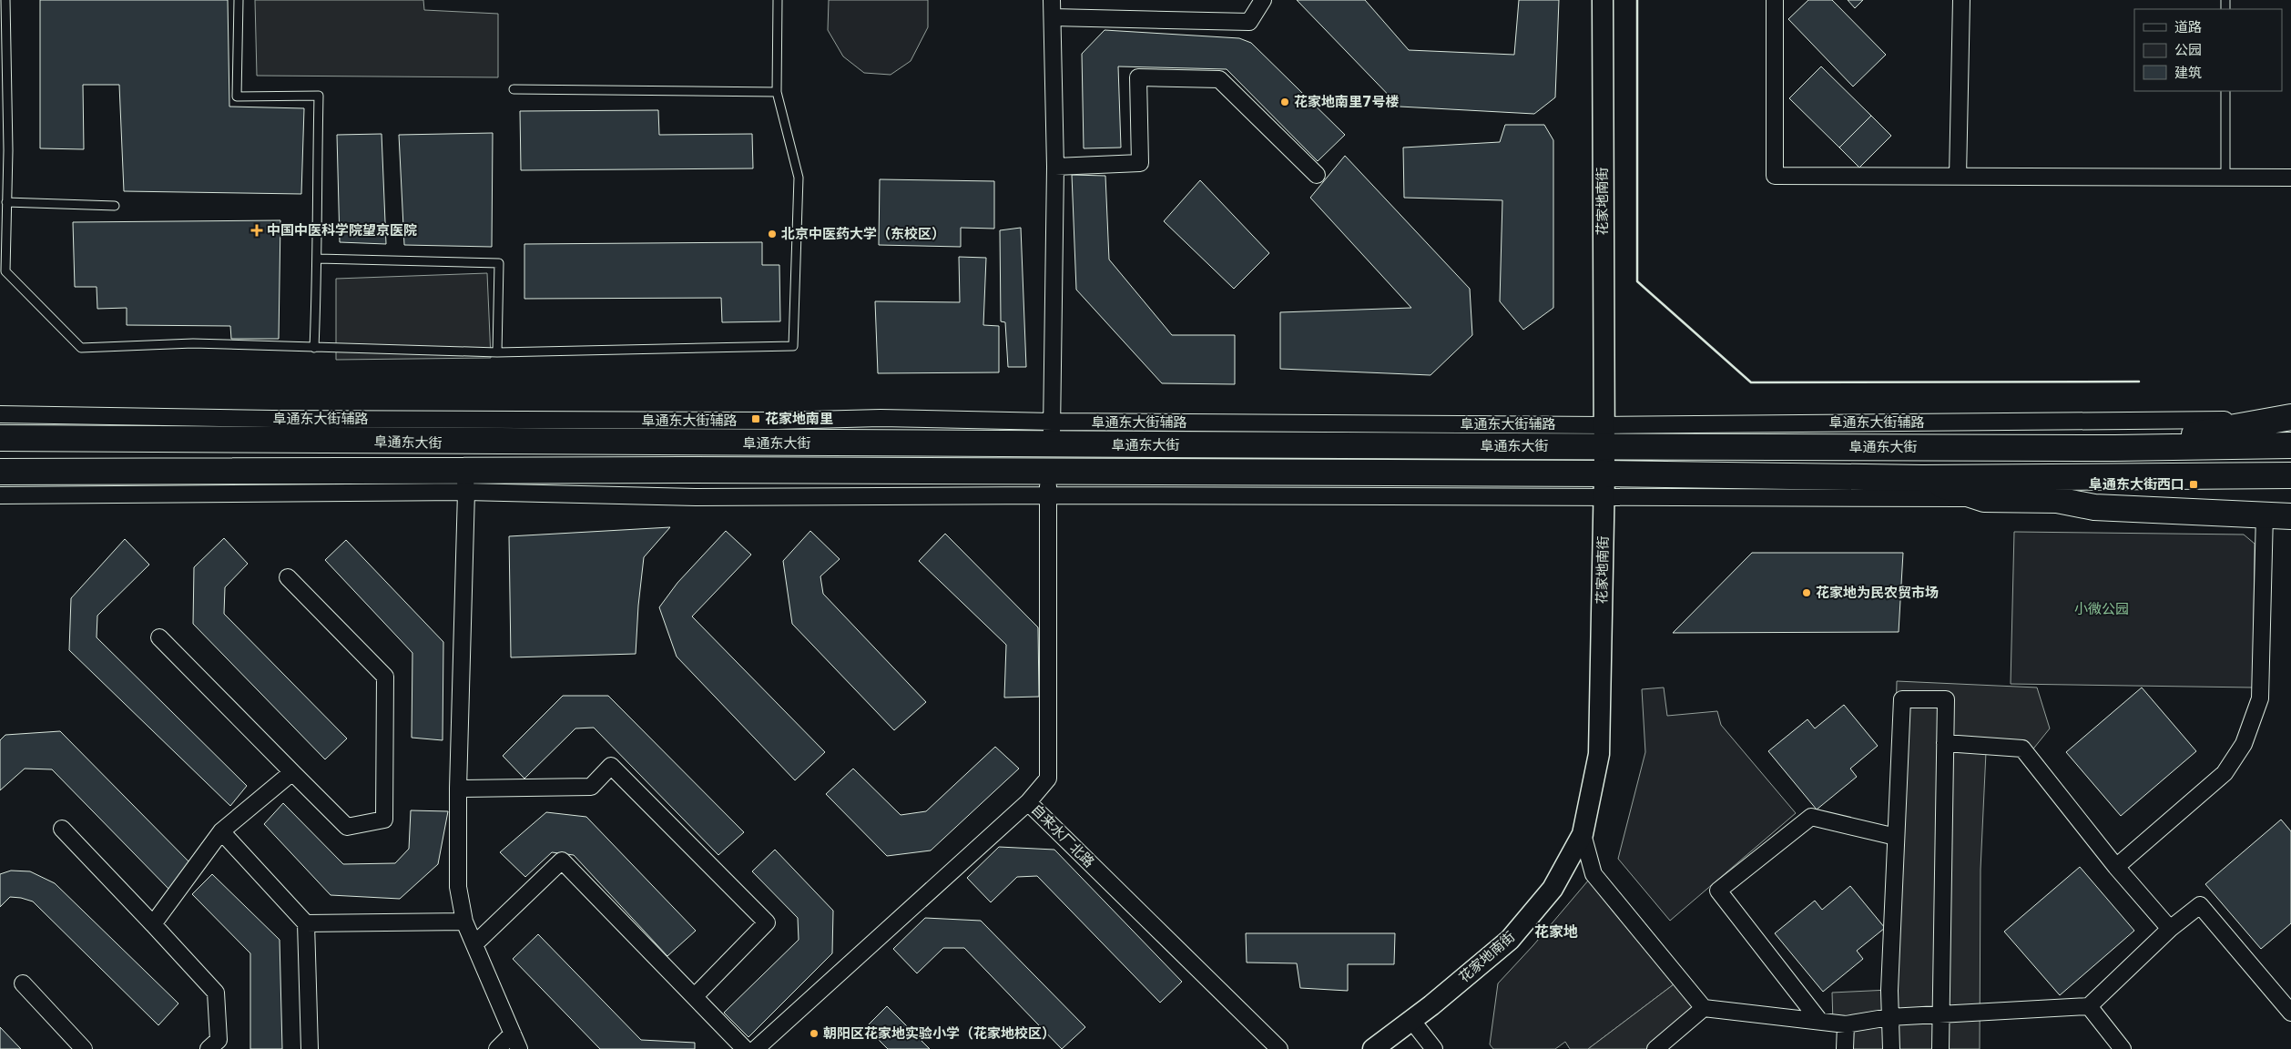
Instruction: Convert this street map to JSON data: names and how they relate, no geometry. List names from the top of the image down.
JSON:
{
  "streets": {
    "main road": ["阜通东大街"],
    "street": ["花家地南街", "阜通东大街辅路", "自来水厂北路"]
  },
  "crossings": [
    ["花家地南街", "阜通东大街辅路"],
    ["花家地南街", "阜通东大街"],
    ["阜通东大街辅路", "阜通东大街"],
    ["阜通东大街", "自来水厂北路"]
  ],
  "districts": ["花家地"],
  "parks": ["小微公园"],
  "places": {
    "other": [
      "花家地南里7号楼",
      "北京中医药大学（东校区）",
      "花家地为民农贸市场",
      "朝阳区花家地实验小学（花家地校区）"
    ],
    "health": ["中国中医科学院望京医院"],
    "transit": ["花家地南里", "阜通东大街西口"]
  },
  "legend": ["道路", "公园", "建筑"]
}
